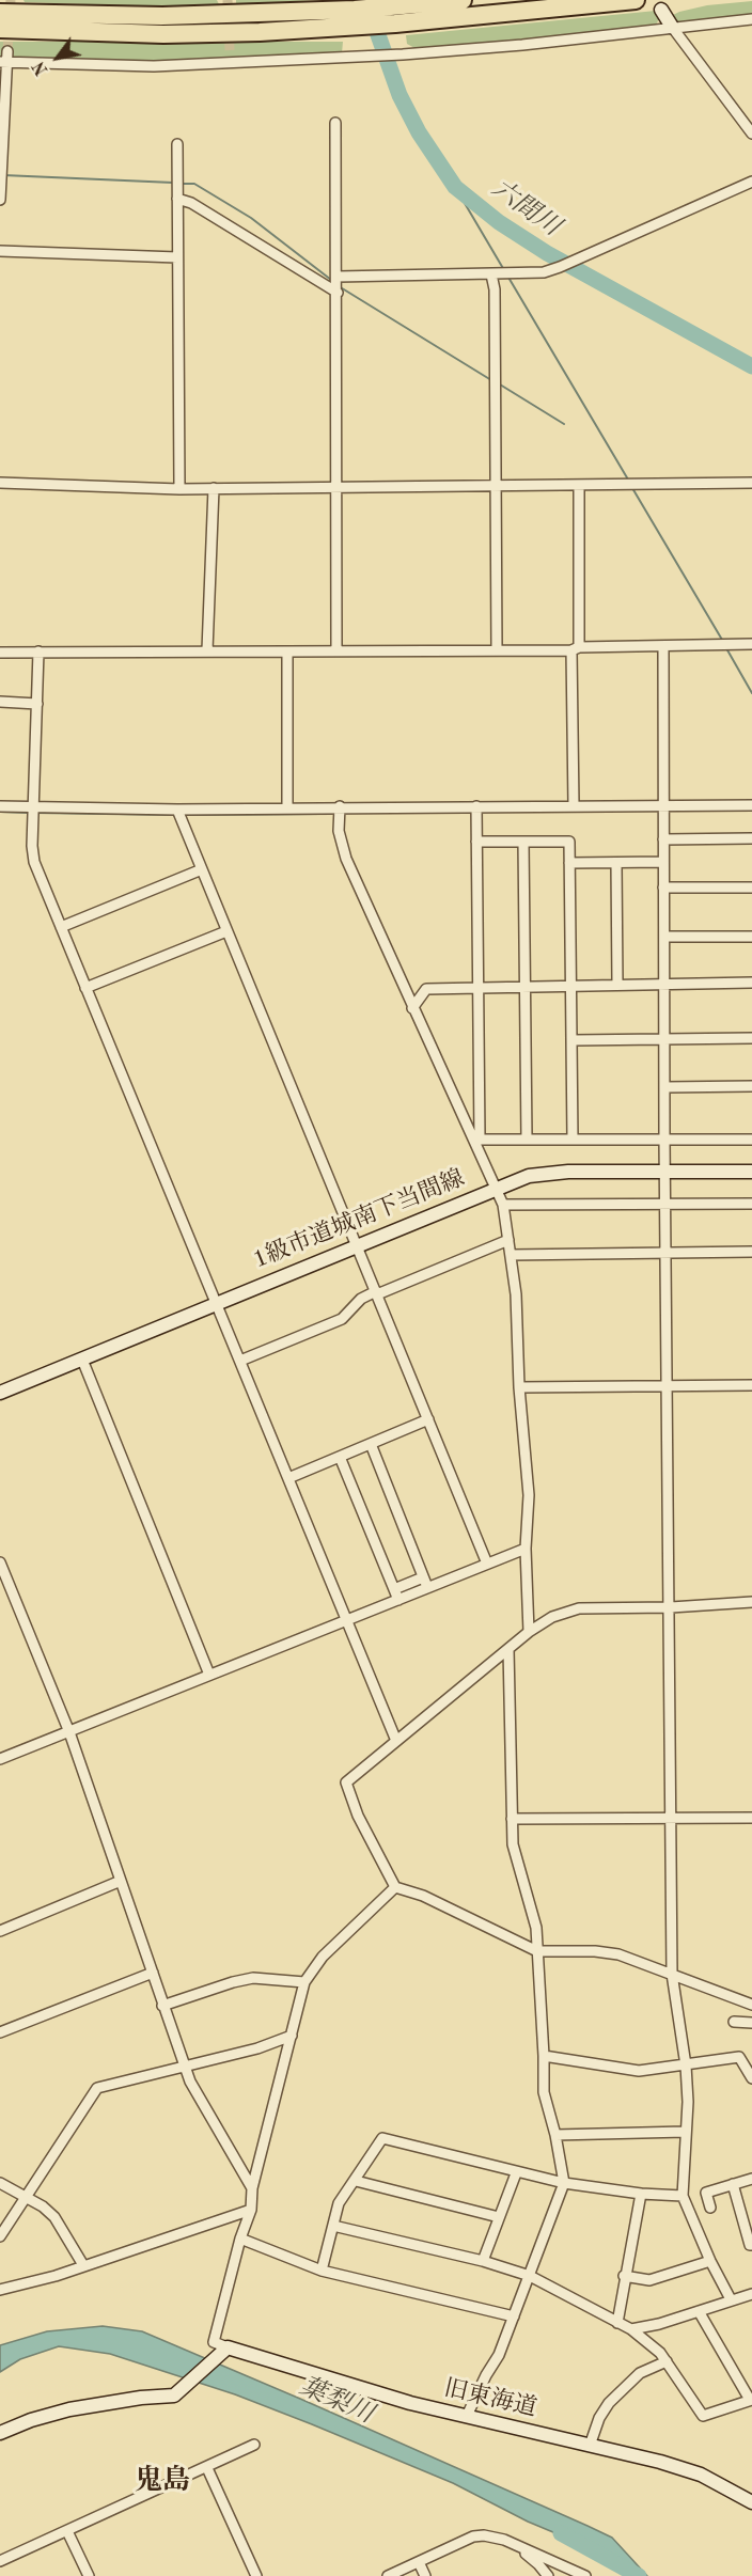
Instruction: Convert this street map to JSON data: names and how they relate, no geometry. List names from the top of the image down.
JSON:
{
  "streets": {
    "street": ["1級市道城南下当間線", "旧東海道"]
  },
  "districts": ["鬼島"],
  "water": ["六間川", "葉梨川"],
  "north": "bottom left"
}
